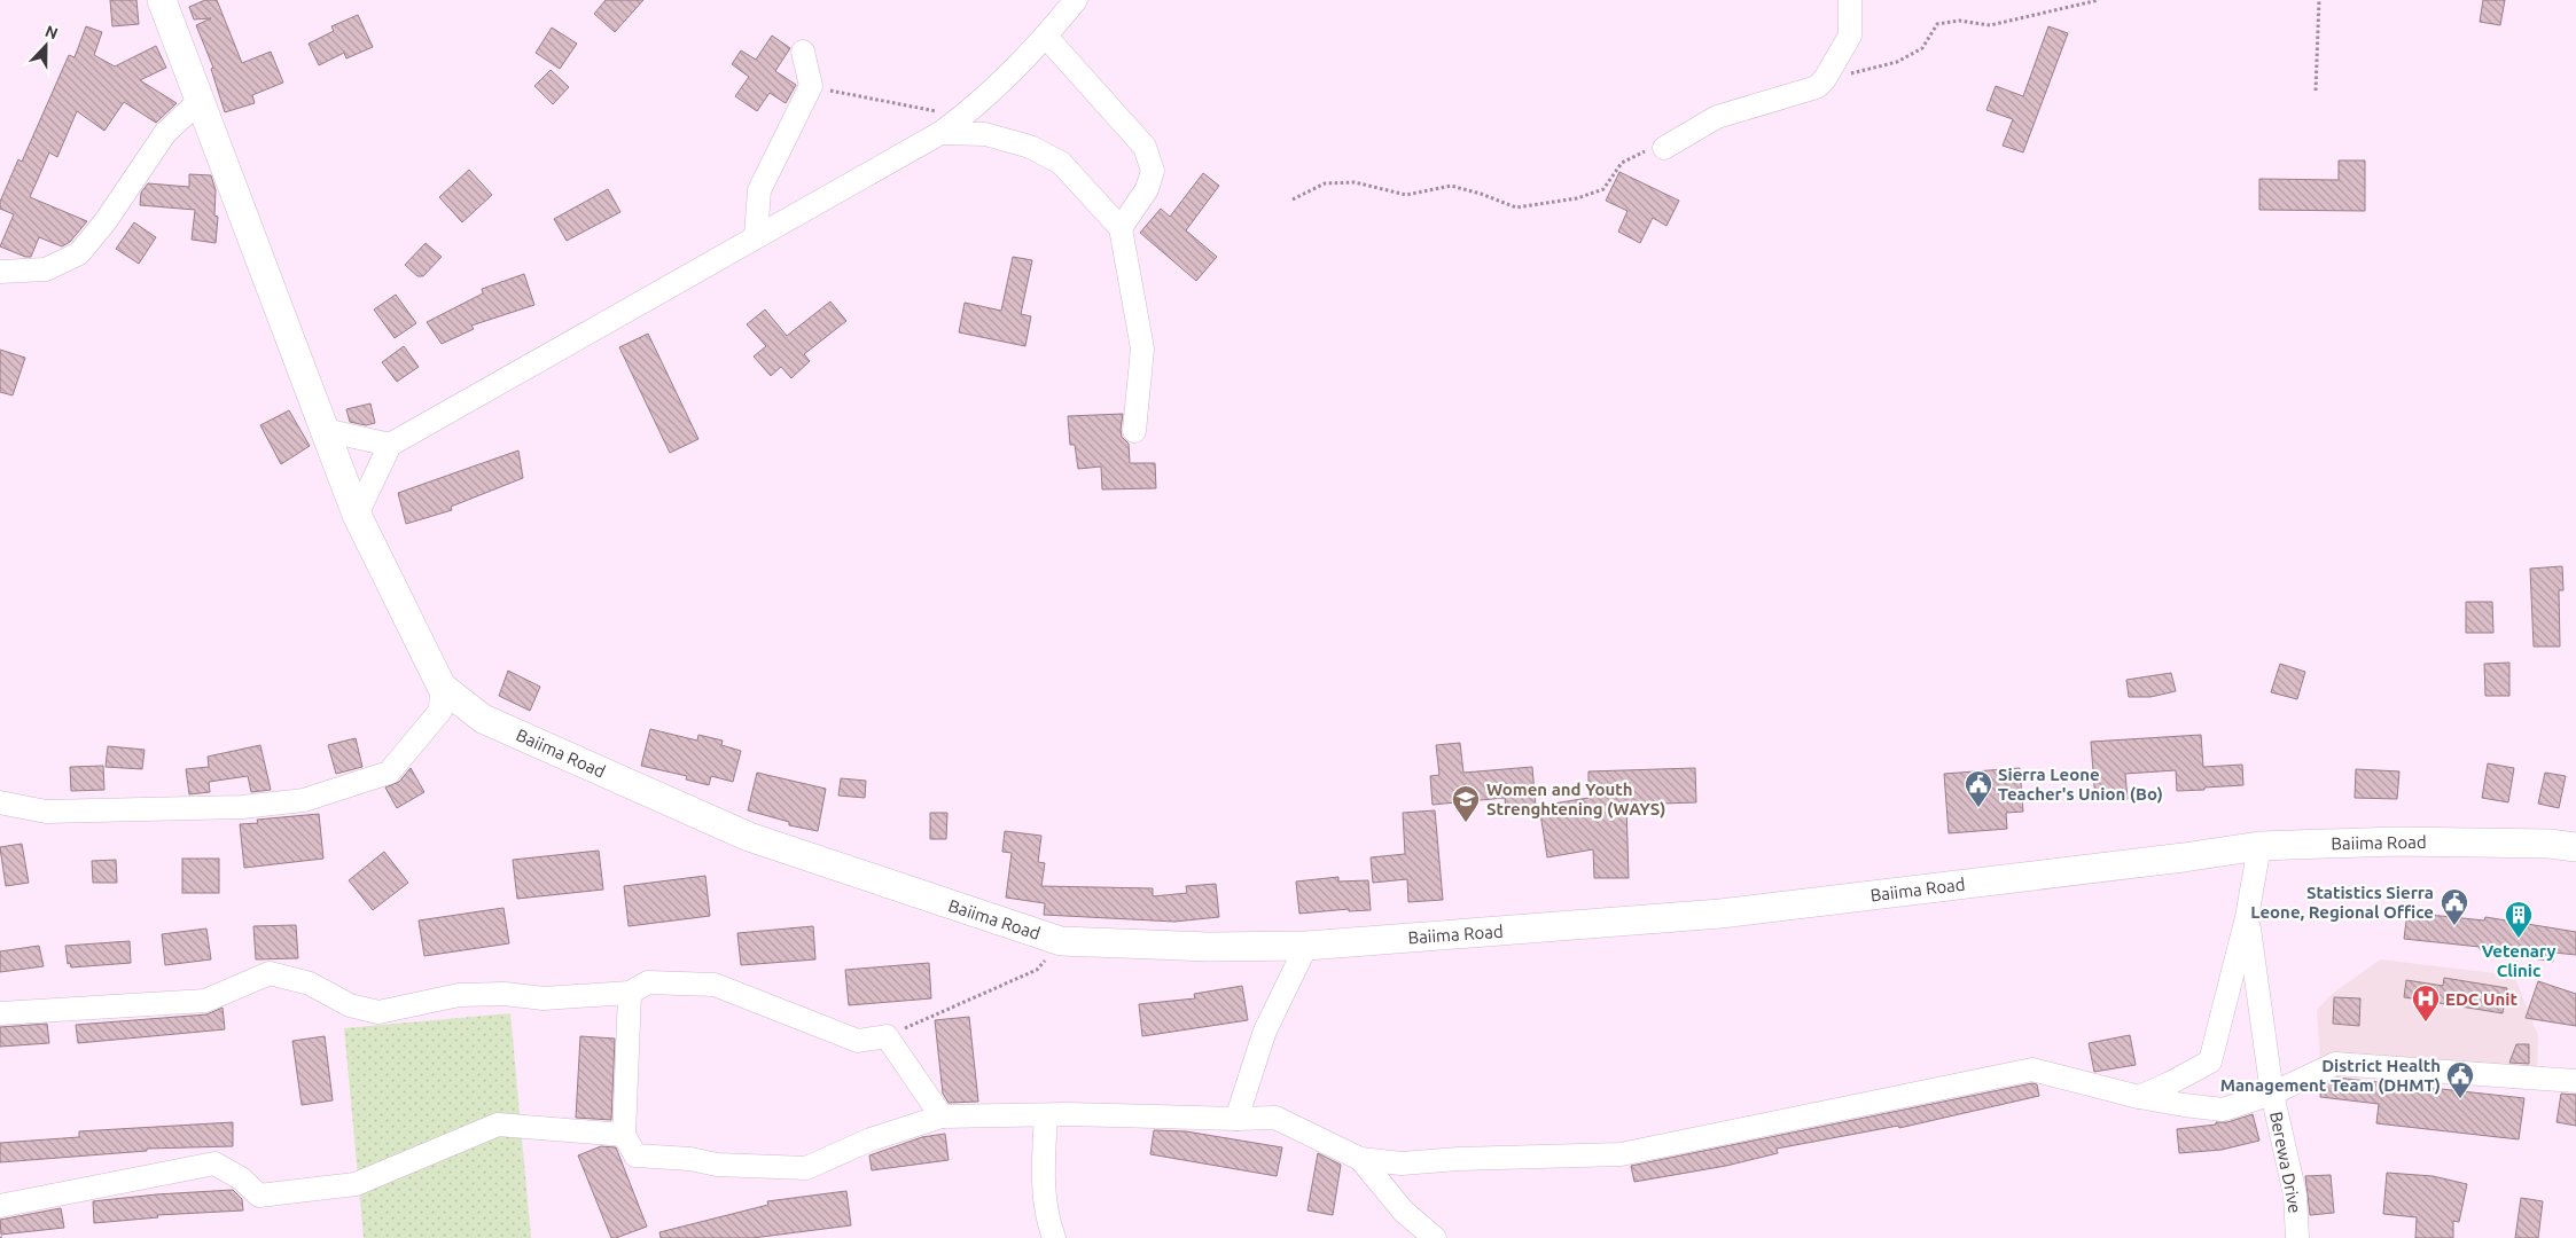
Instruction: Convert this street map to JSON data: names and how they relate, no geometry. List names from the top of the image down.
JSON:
{
  "streets": {
    "street": ["Baiima Road", "Berewa Drive"]
  },
  "places": {
    "public building": ["Sierra Leone Teacher's Union (Bo)", "Statistics Sierra Leone, Regional Office", "District Health Management Team (DHMT)"],
    "school or university": ["Women and Youth Strenghtening (WAYS)"],
    "building": ["Vetenary Clinic"],
    "hospital": ["EDC Unit"]
  },
  "north": "top"
}
